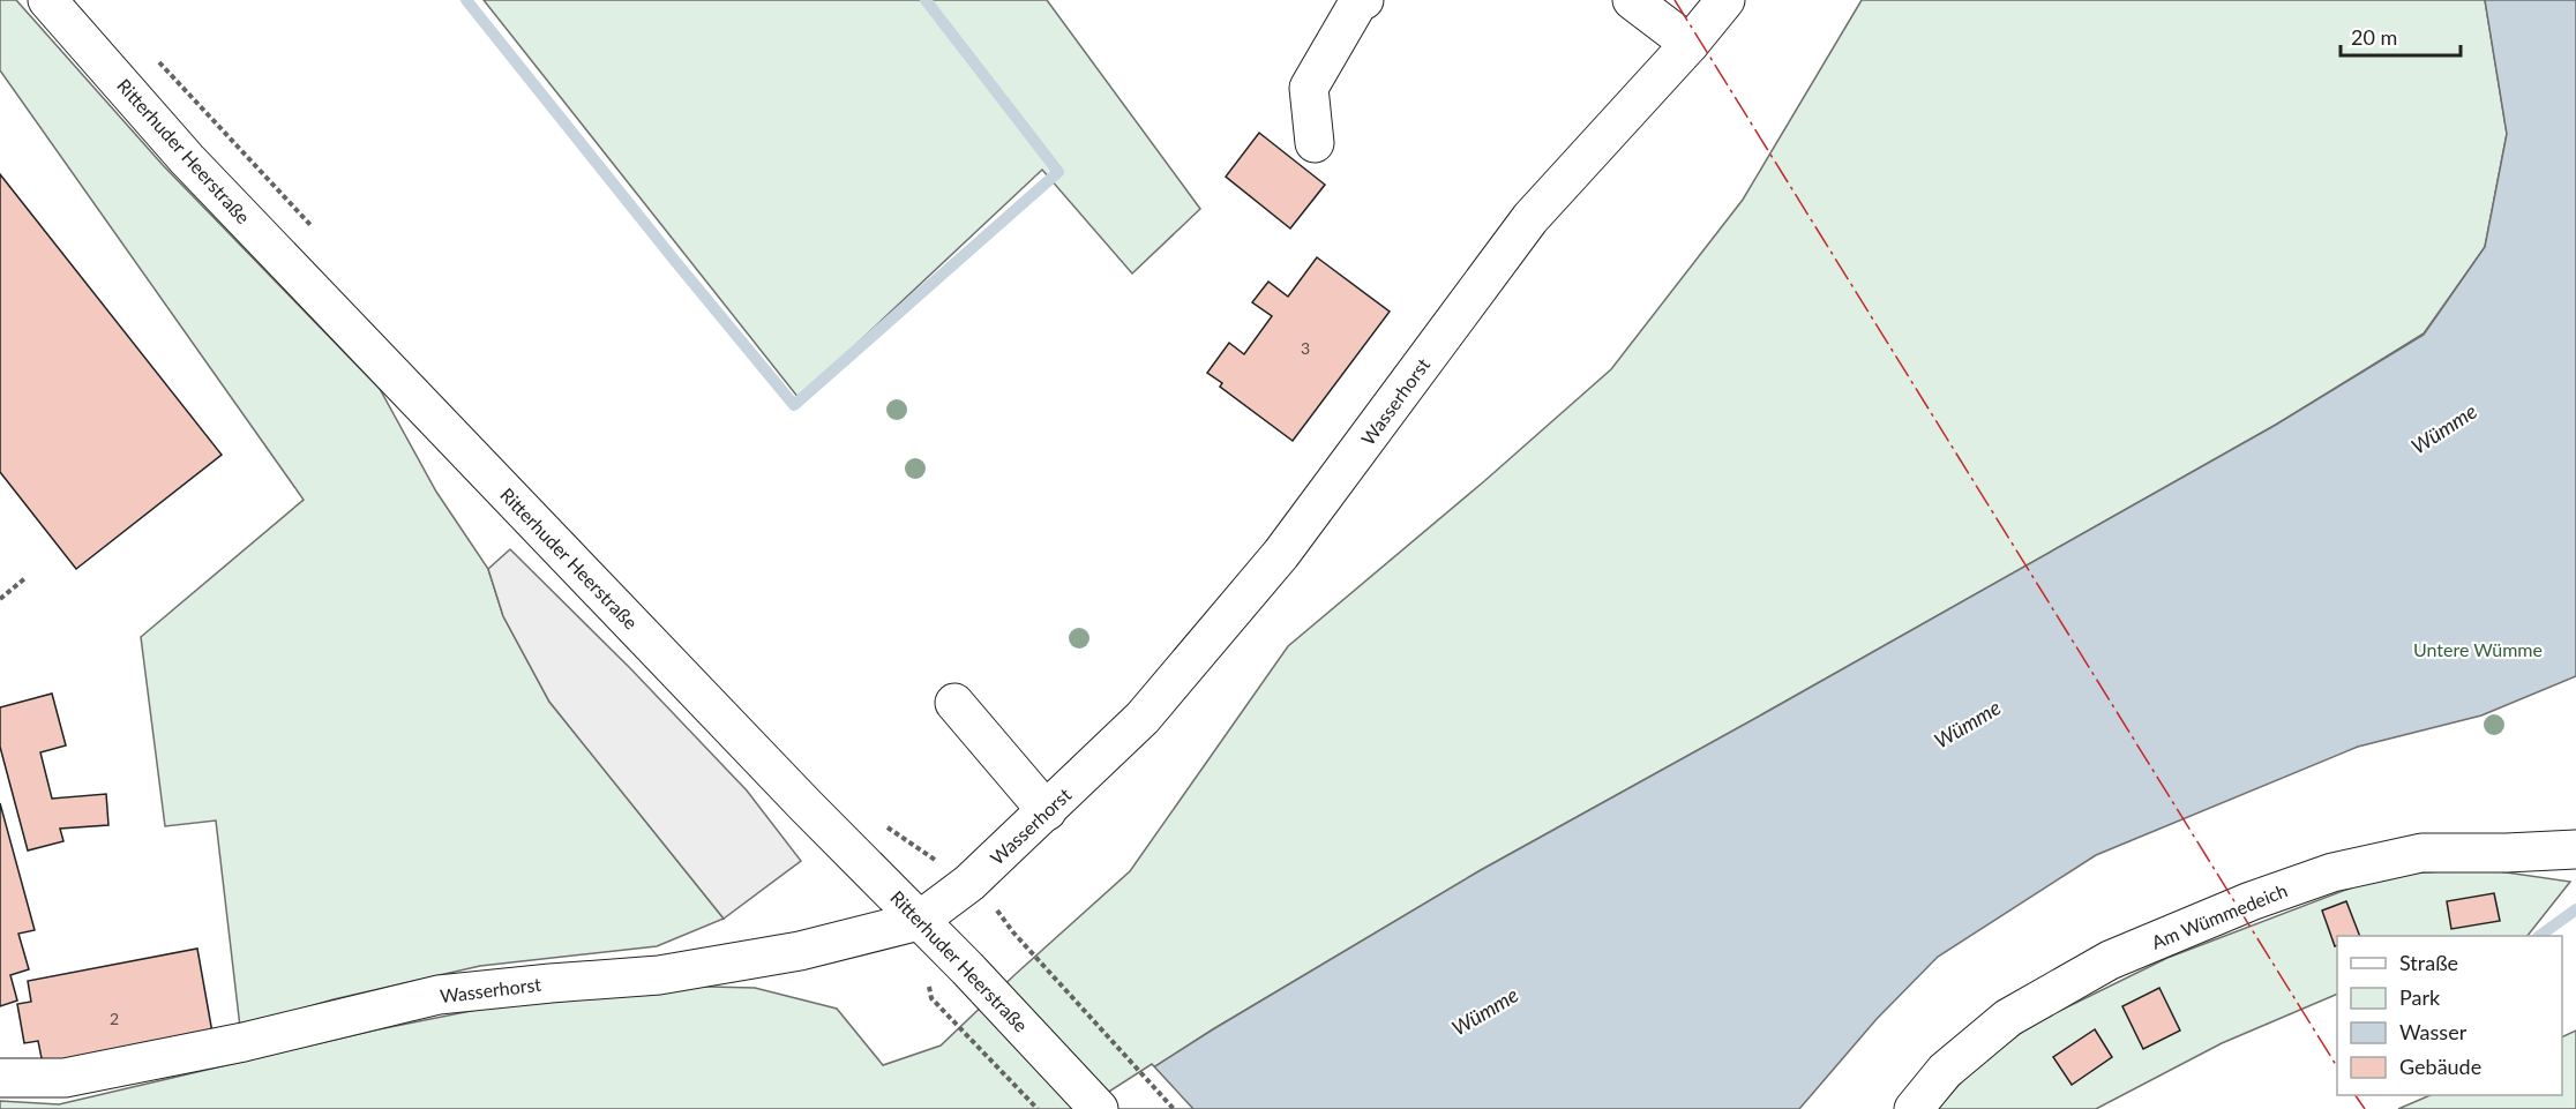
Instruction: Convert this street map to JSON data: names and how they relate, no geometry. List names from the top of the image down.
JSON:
{
  "streets": {
    "street": ["Ritterhuder Heerstraße", "Wasserhorst", "Am Wümmedeich"]
  },
  "crossings": [
    ["Ritterhuder Heerstraße", "Wasserhorst"]
  ],
  "water": ["Wümme"],
  "parks": ["Untere Wümme"],
  "house_numbers": ["3", "2"],
  "legend": [
    "Straße",
    "Park",
    "Wasser",
    "Gebäude"
  ],
  "scale_bar": "20 m"
}
